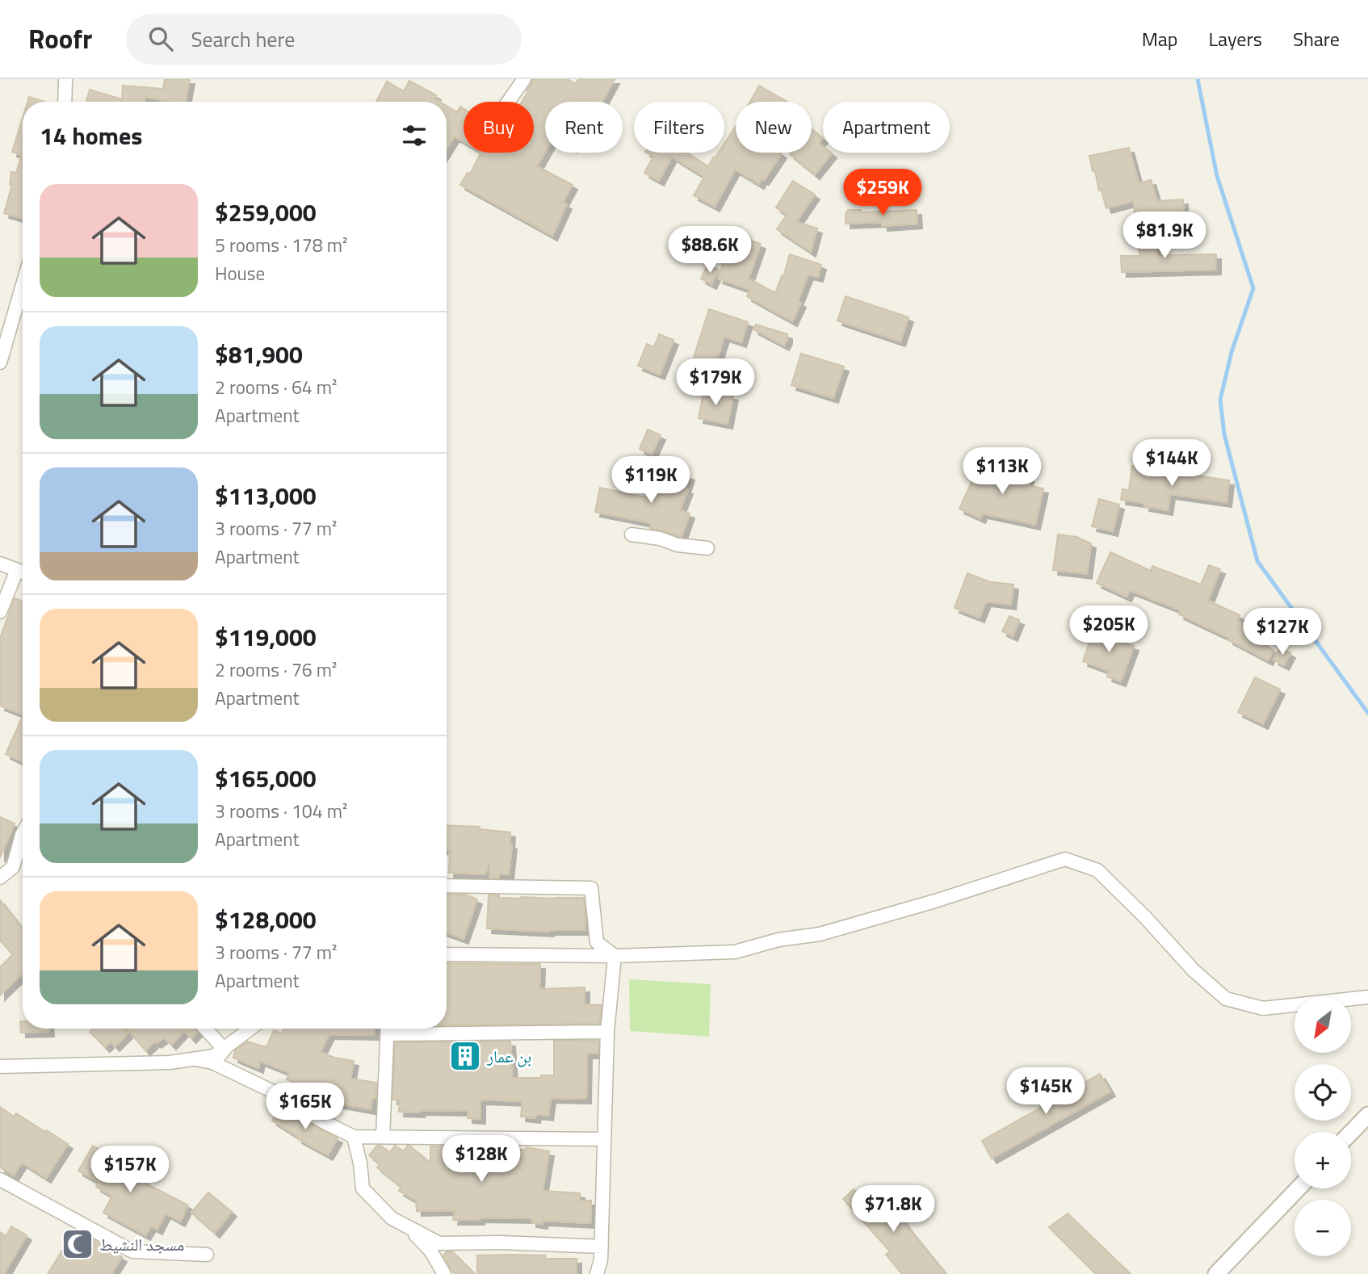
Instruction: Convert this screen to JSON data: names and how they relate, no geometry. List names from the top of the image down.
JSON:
{
  "places": {
    "building": ["بن عمار"],
    "mosque": ["مسجد النشيط"]
  },
  "north": "bottom left",
  "page": {
    "header": "Roofr",
    "search": "Search here",
    "nav": ["Map", "Layers", "Share"],
    "chip": [
      "Buy",
      "Rent",
      "Filters",
      "New",
      "Apartment"
    ],
    "heading": "14 homes",
    "price": [
      "$259K",
      "$81.9K",
      "$88.6K",
      "$179K",
      "$144K",
      "$113K",
      "$119K",
      "$205K",
      "$127K",
      "$145K",
      "$165K",
      "$128K",
      "$157K",
      "$71.8K"
    ],
    "list": [
      {
        "name": "$259,000",
        "note": "5 rooms · 178 m² · House"
      },
      {
        "name": "$81,900",
        "note": "2 rooms · 64 m² · Apartment"
      },
      {
        "name": "$113,000",
        "note": "3 rooms · 77 m² · Apartment"
      },
      {
        "name": "$119,000",
        "note": "2 rooms · 76 m² · Apartment"
      },
      {
        "name": "$165,000",
        "note": "3 rooms · 104 m² · Apartment"
      },
      {
        "name": "$128,000",
        "note": "3 rooms · 77 m² · Apartment"
      }
    ],
    "map_buttons": ["+", "−"]
  }
}
